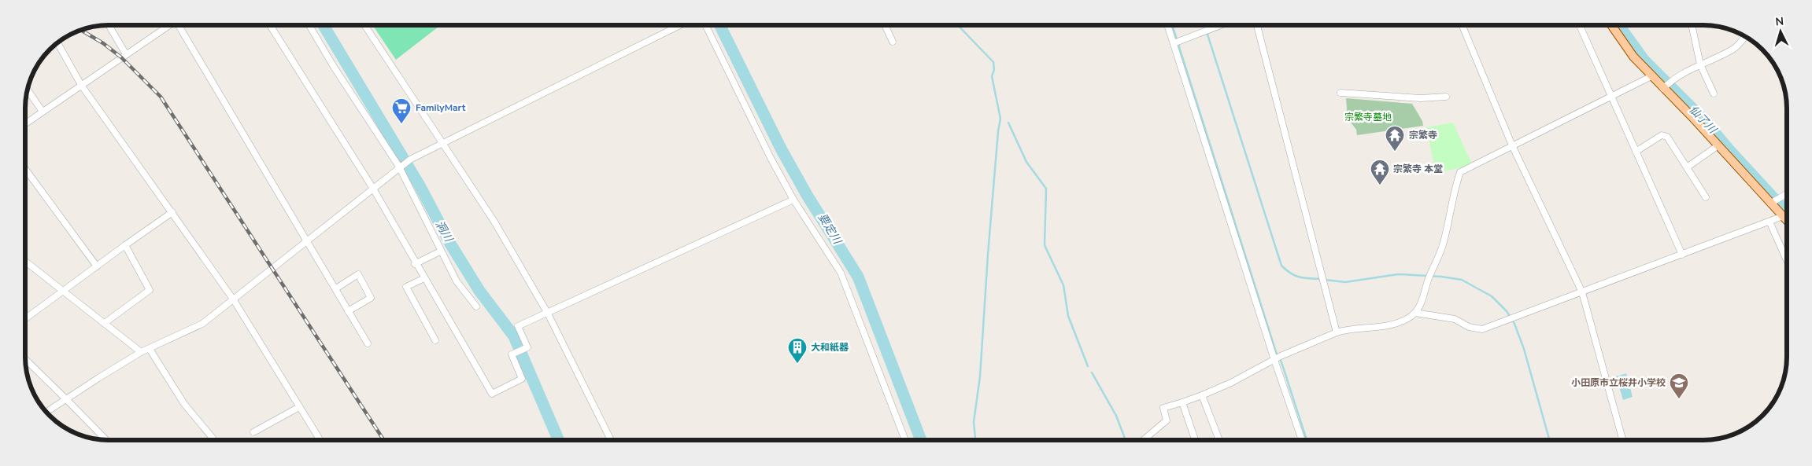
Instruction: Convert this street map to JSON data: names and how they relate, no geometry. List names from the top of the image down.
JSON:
{
  "water": ["仙了川", "要定川", "洞川"],
  "parks": ["宗繁寺墓地"],
  "places": {
    "supermarket": ["FamilyMart"],
    "temple": ["宗繁寺", "宗繁寺 本堂"],
    "building": ["大和紙器"],
    "school or university": ["小田原市立桜井小学校"]
  },
  "north": "top"
}
